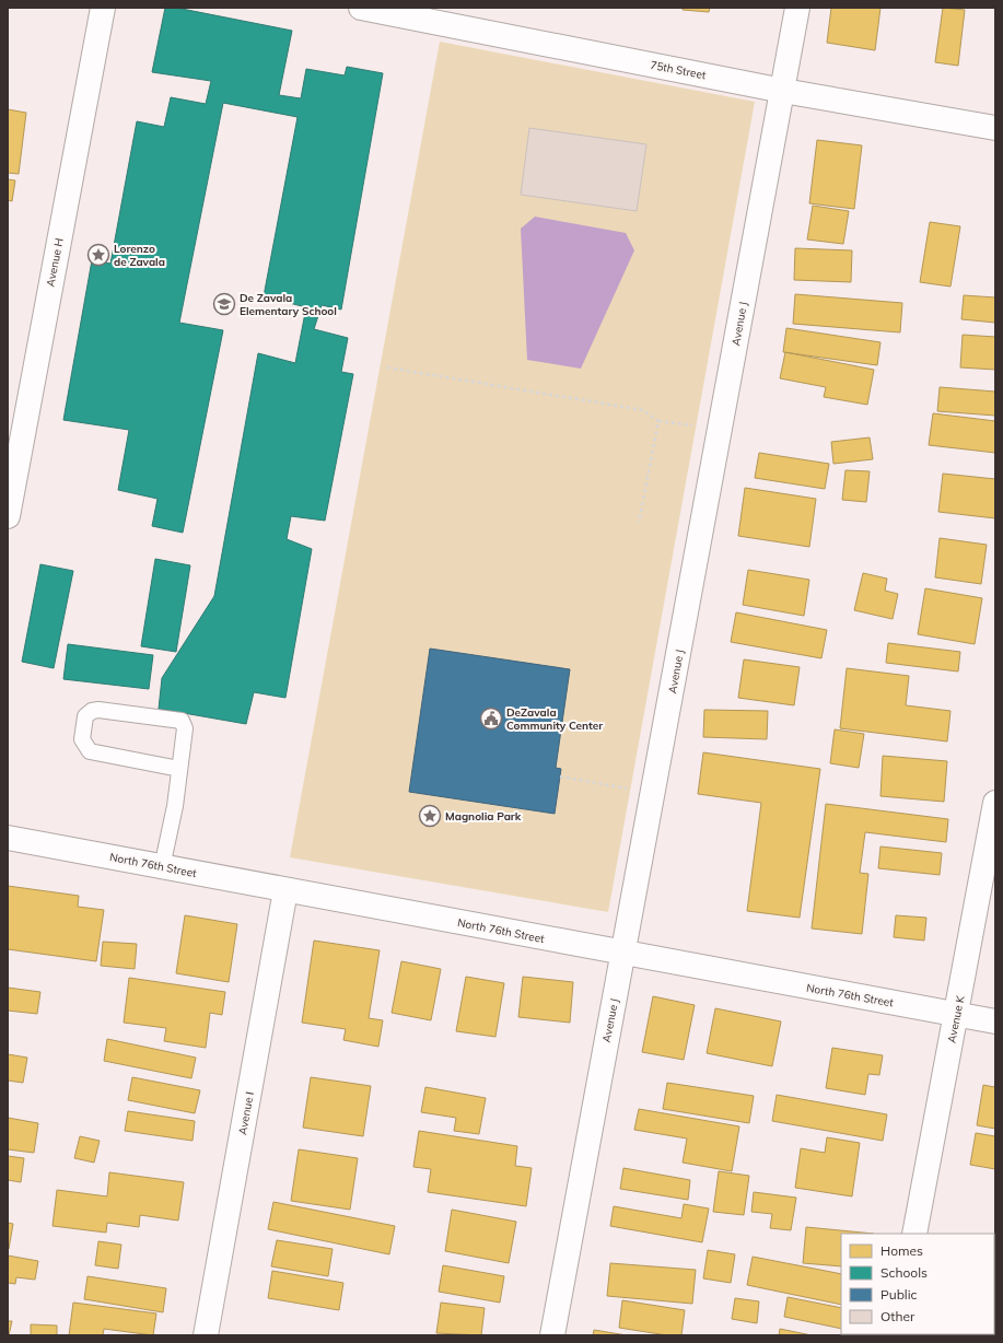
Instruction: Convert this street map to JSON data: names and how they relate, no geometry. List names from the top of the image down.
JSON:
{
  "streets": {
    "street": [
      "75th Street",
      "Avenue H",
      "Avenue J",
      "North 76th Street",
      "Avenue K",
      "Avenue I"
    ]
  },
  "crossings": [
    ["75th Street", "Avenue J"],
    ["Avenue J", "North 76th Street"],
    ["North 76th Street", "Avenue K"],
    ["North 76th Street", "Avenue I"]
  ],
  "places": {
    "place": ["Lorenzo de Zavala", "Magnolia Park"],
    "school or university": ["De Zavala Elementary School"],
    "public building": ["DeZavala Community Center"]
  },
  "legend": [
    "Homes",
    "Schools",
    "Public",
    "Other"
  ]
}
